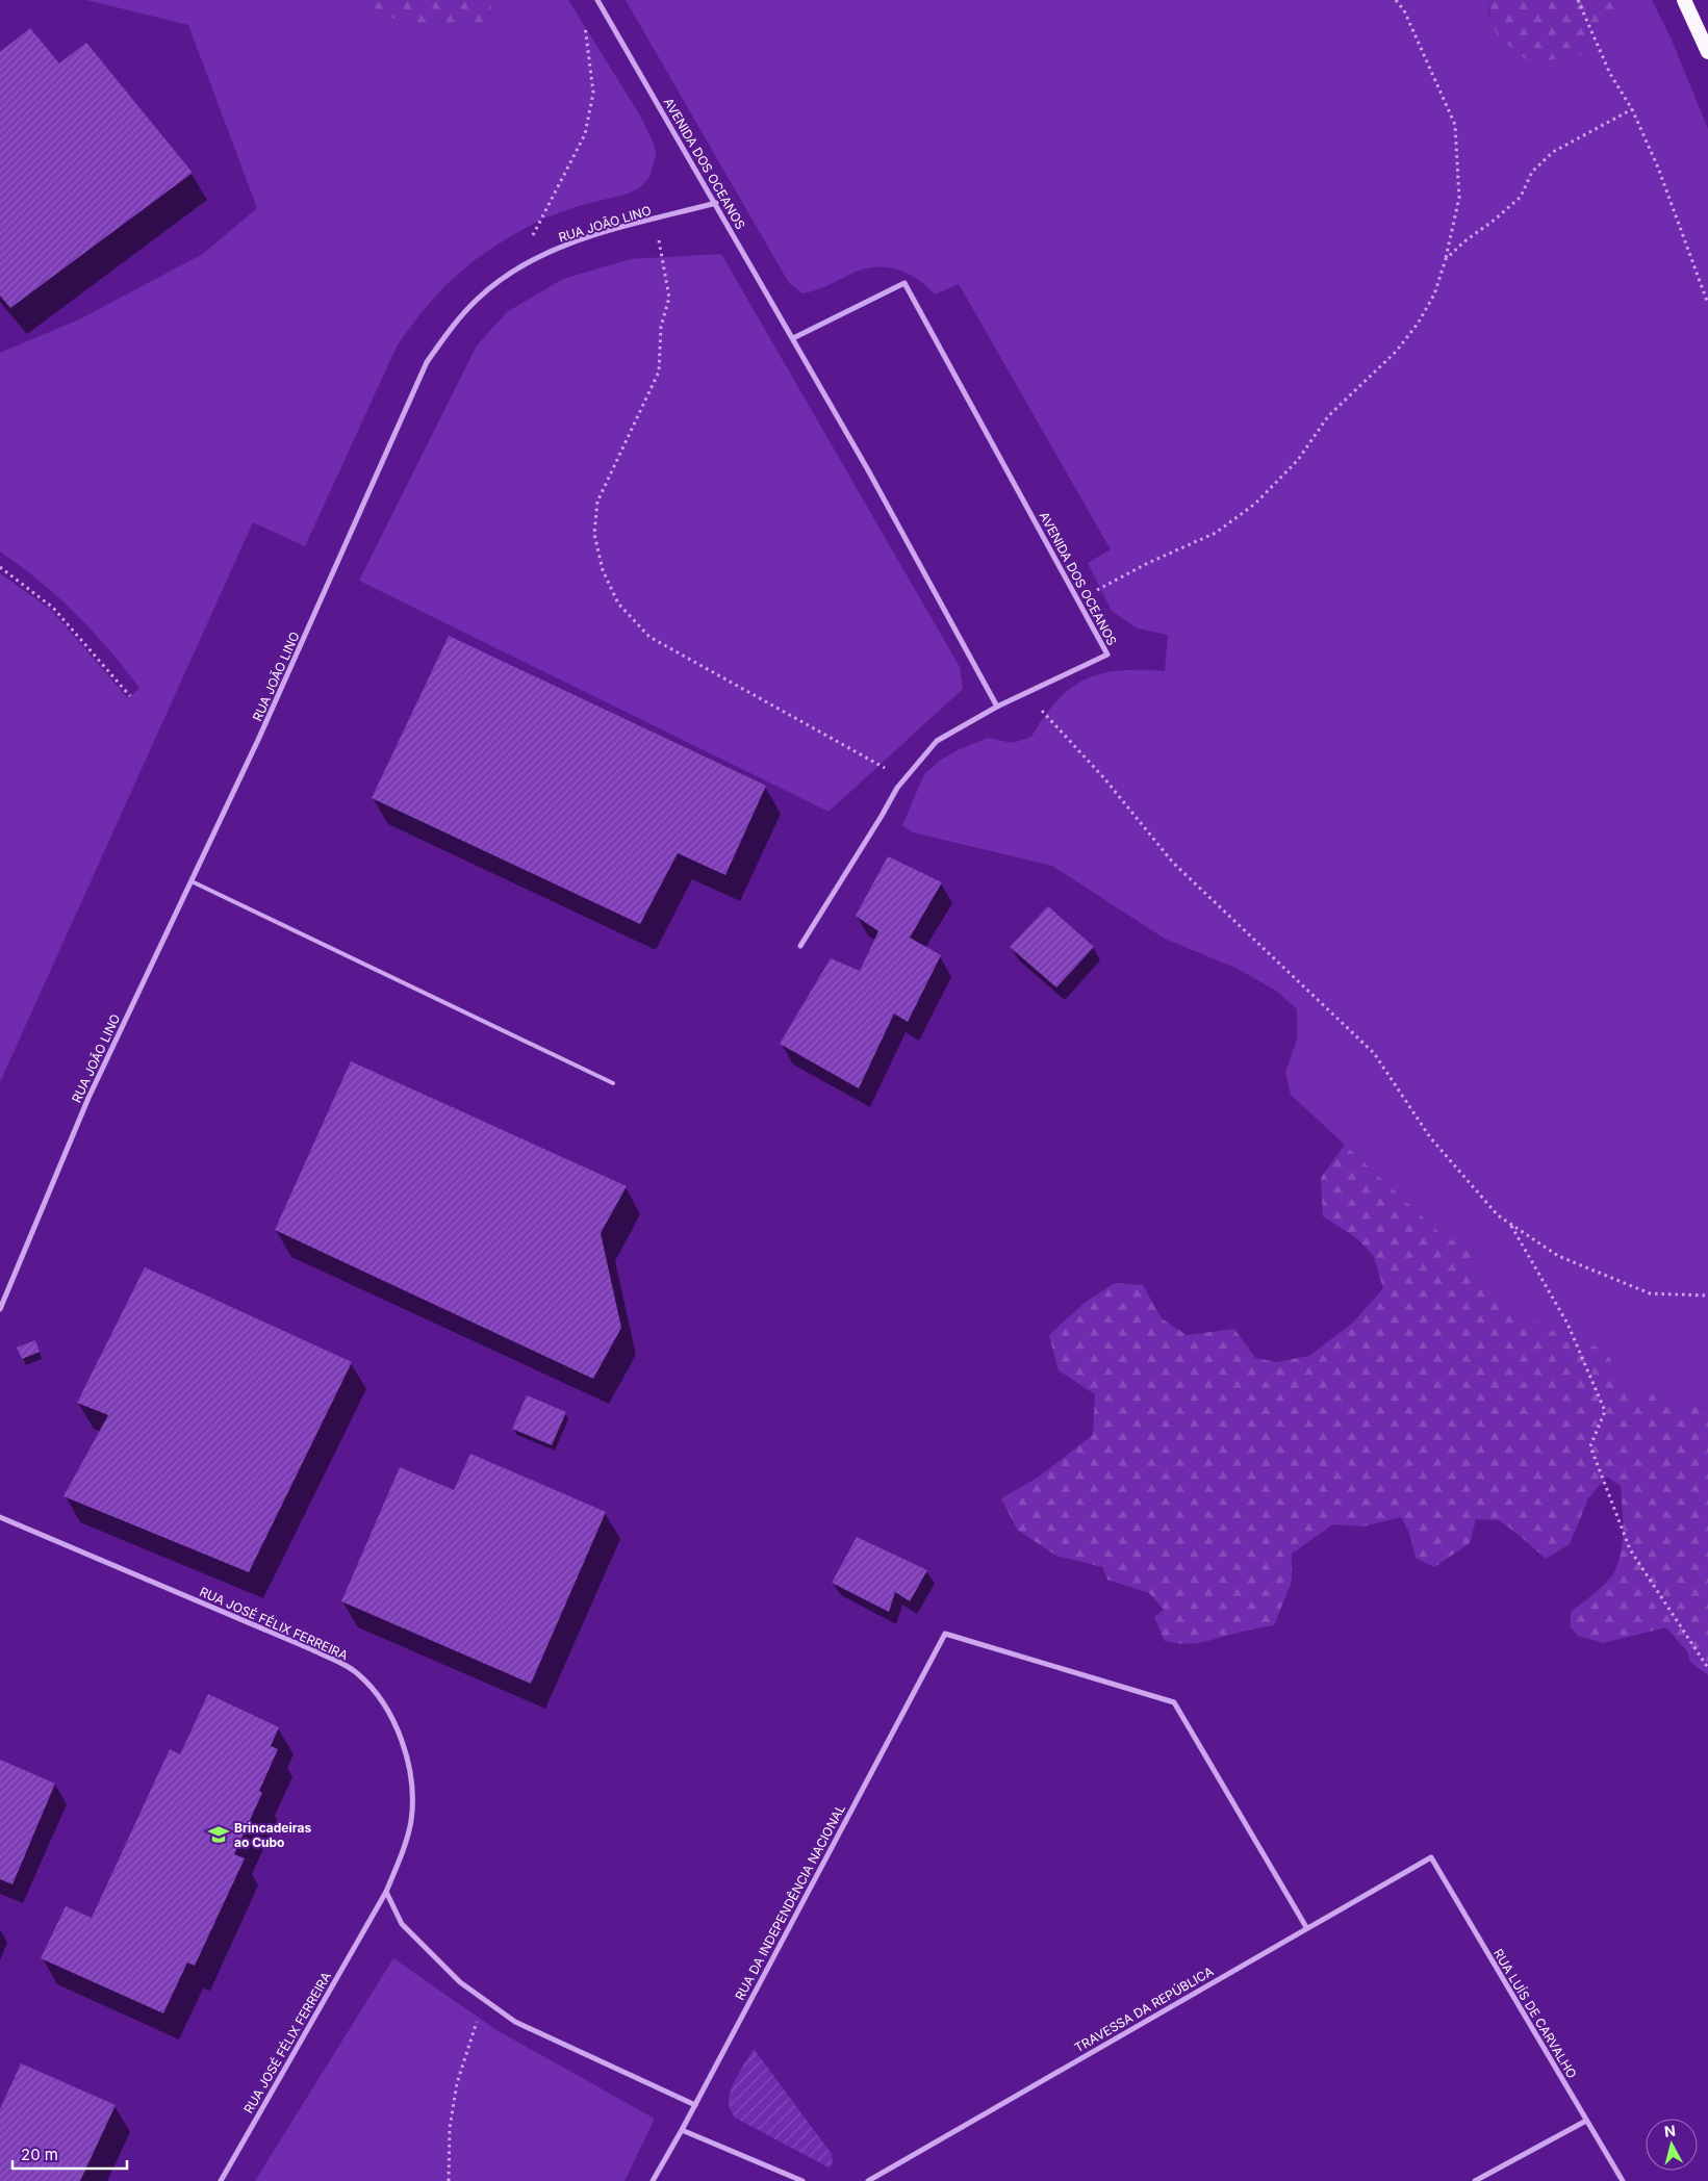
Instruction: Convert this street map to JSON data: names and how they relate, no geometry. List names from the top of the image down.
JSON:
{
  "streets": {
    "street": [
      "AVENIDA DOS OCEANOS",
      "RUA JOÃO LINO",
      "RUA JOSÉ FÉLIX FERREIRA",
      "RUA DA INDEPENDÊNCIA NACIONAL",
      "TRAVESSA DA REPÚBLICA",
      "RUA LUÍS DE CARVALHO"
    ]
  },
  "crossings": [
    ["AVENIDA DOS OCEANOS", "RUA JOÃO LINO"],
    ["RUA DA INDEPENDÊNCIA NACIONAL", "TRAVESSA DA REPÚBLICA"],
    ["TRAVESSA DA REPÚBLICA", "RUA LUÍS DE CARVALHO"]
  ],
  "places": {
    "school or university": ["Brincadeiras ao Cubo"]
  },
  "scale_bar": "20 m",
  "north": "top"
}
